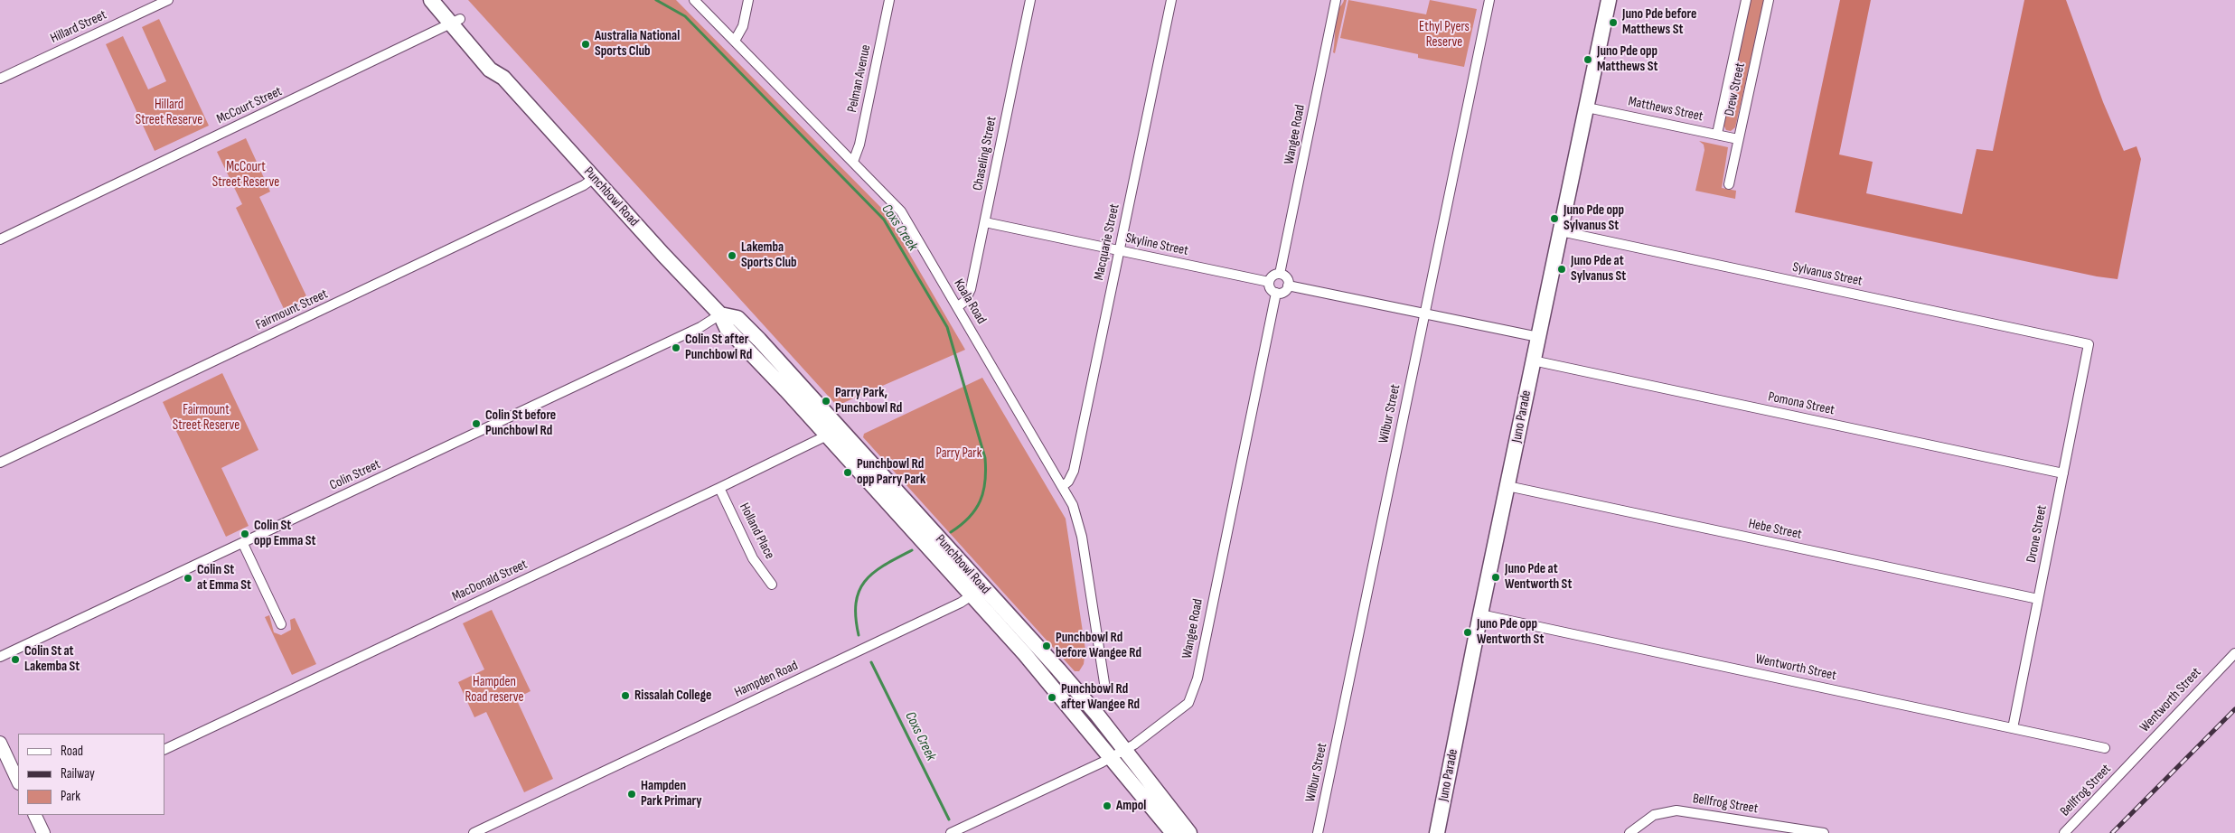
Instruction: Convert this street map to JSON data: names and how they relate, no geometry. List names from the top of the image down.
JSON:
{
  "streets": {
    "main road": ["Punchbowl Road", "Juno Parade"],
    "street": [
      "Hillard Street",
      "Pelman Avenue",
      "Drew Street",
      "McCourt Street",
      "Matthews Street",
      "Wangee Road",
      "Chaseling Street",
      "Macquarie Street",
      "Skyline Street",
      "Sylvanus Street",
      "Koala Road",
      "Fairmount Street",
      "Pomona Street",
      "Wilbur Street",
      "Colin Street",
      "Hebe Street",
      "Holland Place",
      "Drone Street",
      "MacDonald Street",
      "Wentworth Street",
      "Hampden Road",
      "Bellfrog Street"
    ]
  },
  "crossings": [
    ["Pelman Avenue", "Koala Road"],
    ["Drew Street", "Matthews Street"],
    ["McCourt Street", "Punchbowl Road"],
    ["Matthews Street", "Juno Parade"],
    ["Wangee Road", "Punchbowl Road"],
    ["Wangee Road", "Skyline Street"],
    ["Chaseling Street", "Skyline Street"],
    ["Chaseling Street", "Koala Road"],
    ["Punchbowl Road", "Fairmount Street"],
    ["Punchbowl Road", "Colin Street"],
    ["Punchbowl Road", "MacDonald Street"],
    ["Punchbowl Road", "Hampden Road"],
    ["Macquarie Street", "Skyline Street"],
    ["Macquarie Street", "Koala Road"],
    ["Sylvanus Street", "Juno Parade"],
    ["Sylvanus Street", "Drone Street"],
    ["Pomona Street", "Juno Parade"],
    ["Pomona Street", "Drone Street"],
    ["Juno Parade", "Hebe Street"],
    ["Juno Parade", "Wentworth Street"],
    ["Hebe Street", "Drone Street"],
    ["Holland Place", "MacDonald Street"],
    ["Drone Street", "Wentworth Street"],
    ["Wentworth Street", "Bellfrog Street"]
  ],
  "water": ["Coxs Creek"],
  "parks": [
    "Ethyl Pyers Reserve",
    "Hillard Street Reserve",
    "McCourt Street Reserve",
    "Fairmount Street Reserve",
    "Parry Park",
    "Hampden Road reserve"
  ],
  "places": [
    "Juno Pde before Matthews St",
    "Australia National Sports Club",
    "Juno Pde opp Matthews St",
    "Juno Pde opp Sylvanus St",
    "Lakemba Sports Club",
    "Juno Pde at Sylvanus St",
    "Colin St after Punchbowl Rd",
    "Parry Park, Punchbowl Rd",
    "Colin St before Punchbowl Rd",
    "Punchbowl Rd opp Parry Park",
    "Colin St opp Emma St",
    "Juno Pde at Wentworth St",
    "Colin St at Emma St",
    "Juno Pde opp Wentworth St",
    "Punchbowl Rd before Wangee Rd",
    "Colin St at Lakemba St",
    "Rissalah College",
    "Punchbowl Rd after Wangee Rd",
    "Hampden Park Primary",
    "Ampol"
  ],
  "legend": ["Road", "Railway", "Park"]
}
